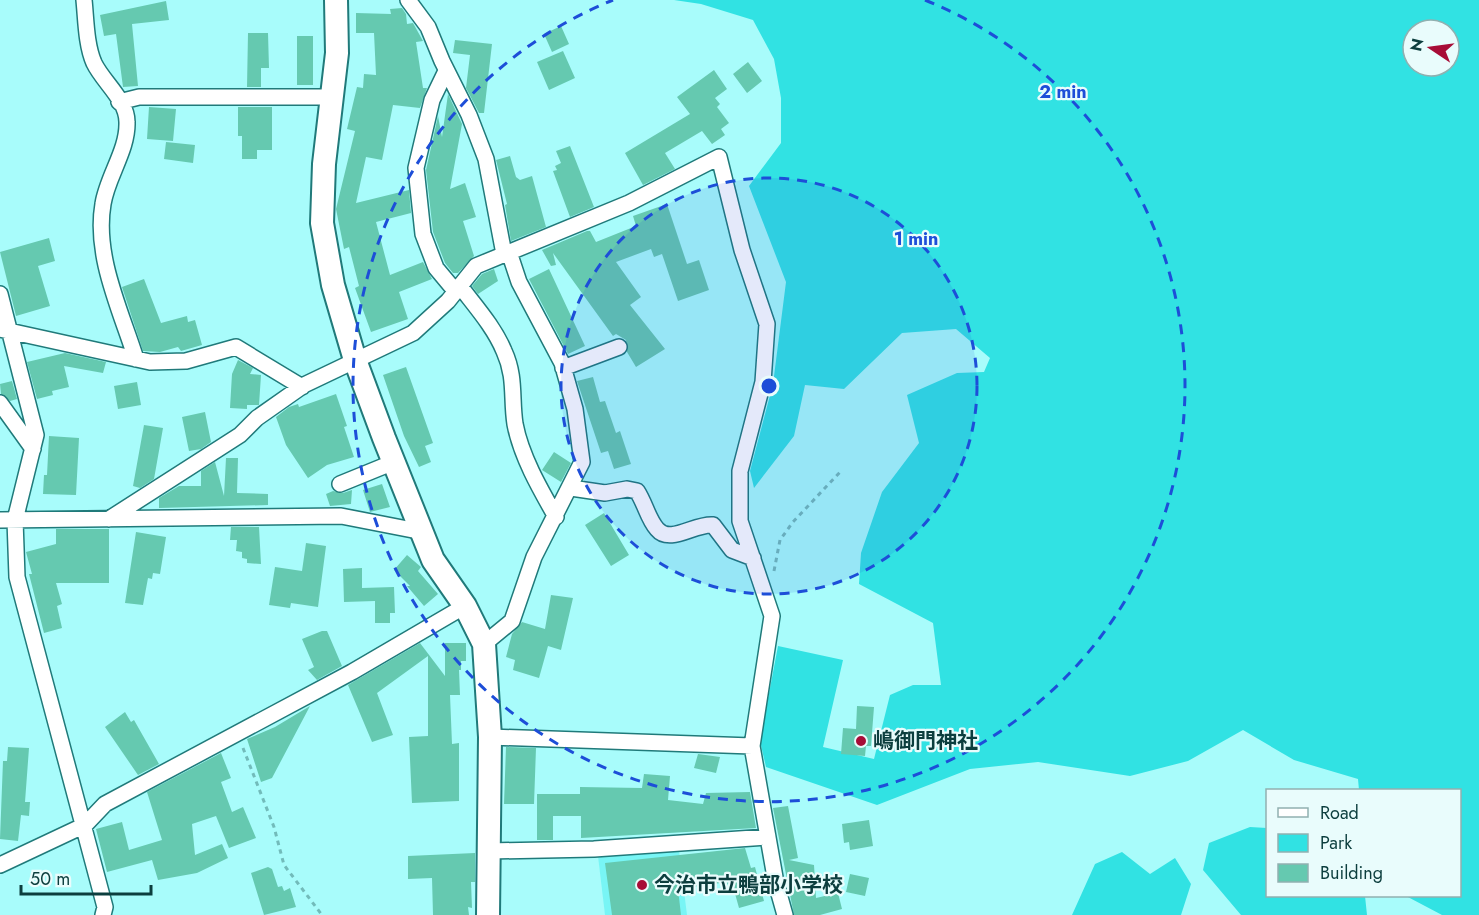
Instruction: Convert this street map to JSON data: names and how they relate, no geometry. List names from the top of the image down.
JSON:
{
  "places": ["嶋御門神社", "今治市立鴨部小学校"],
  "legend": ["Road", "Park", "Building"],
  "scale_bar": "50 m",
  "north": "left",
  "rings": ["2 min", "1 min"]
}
